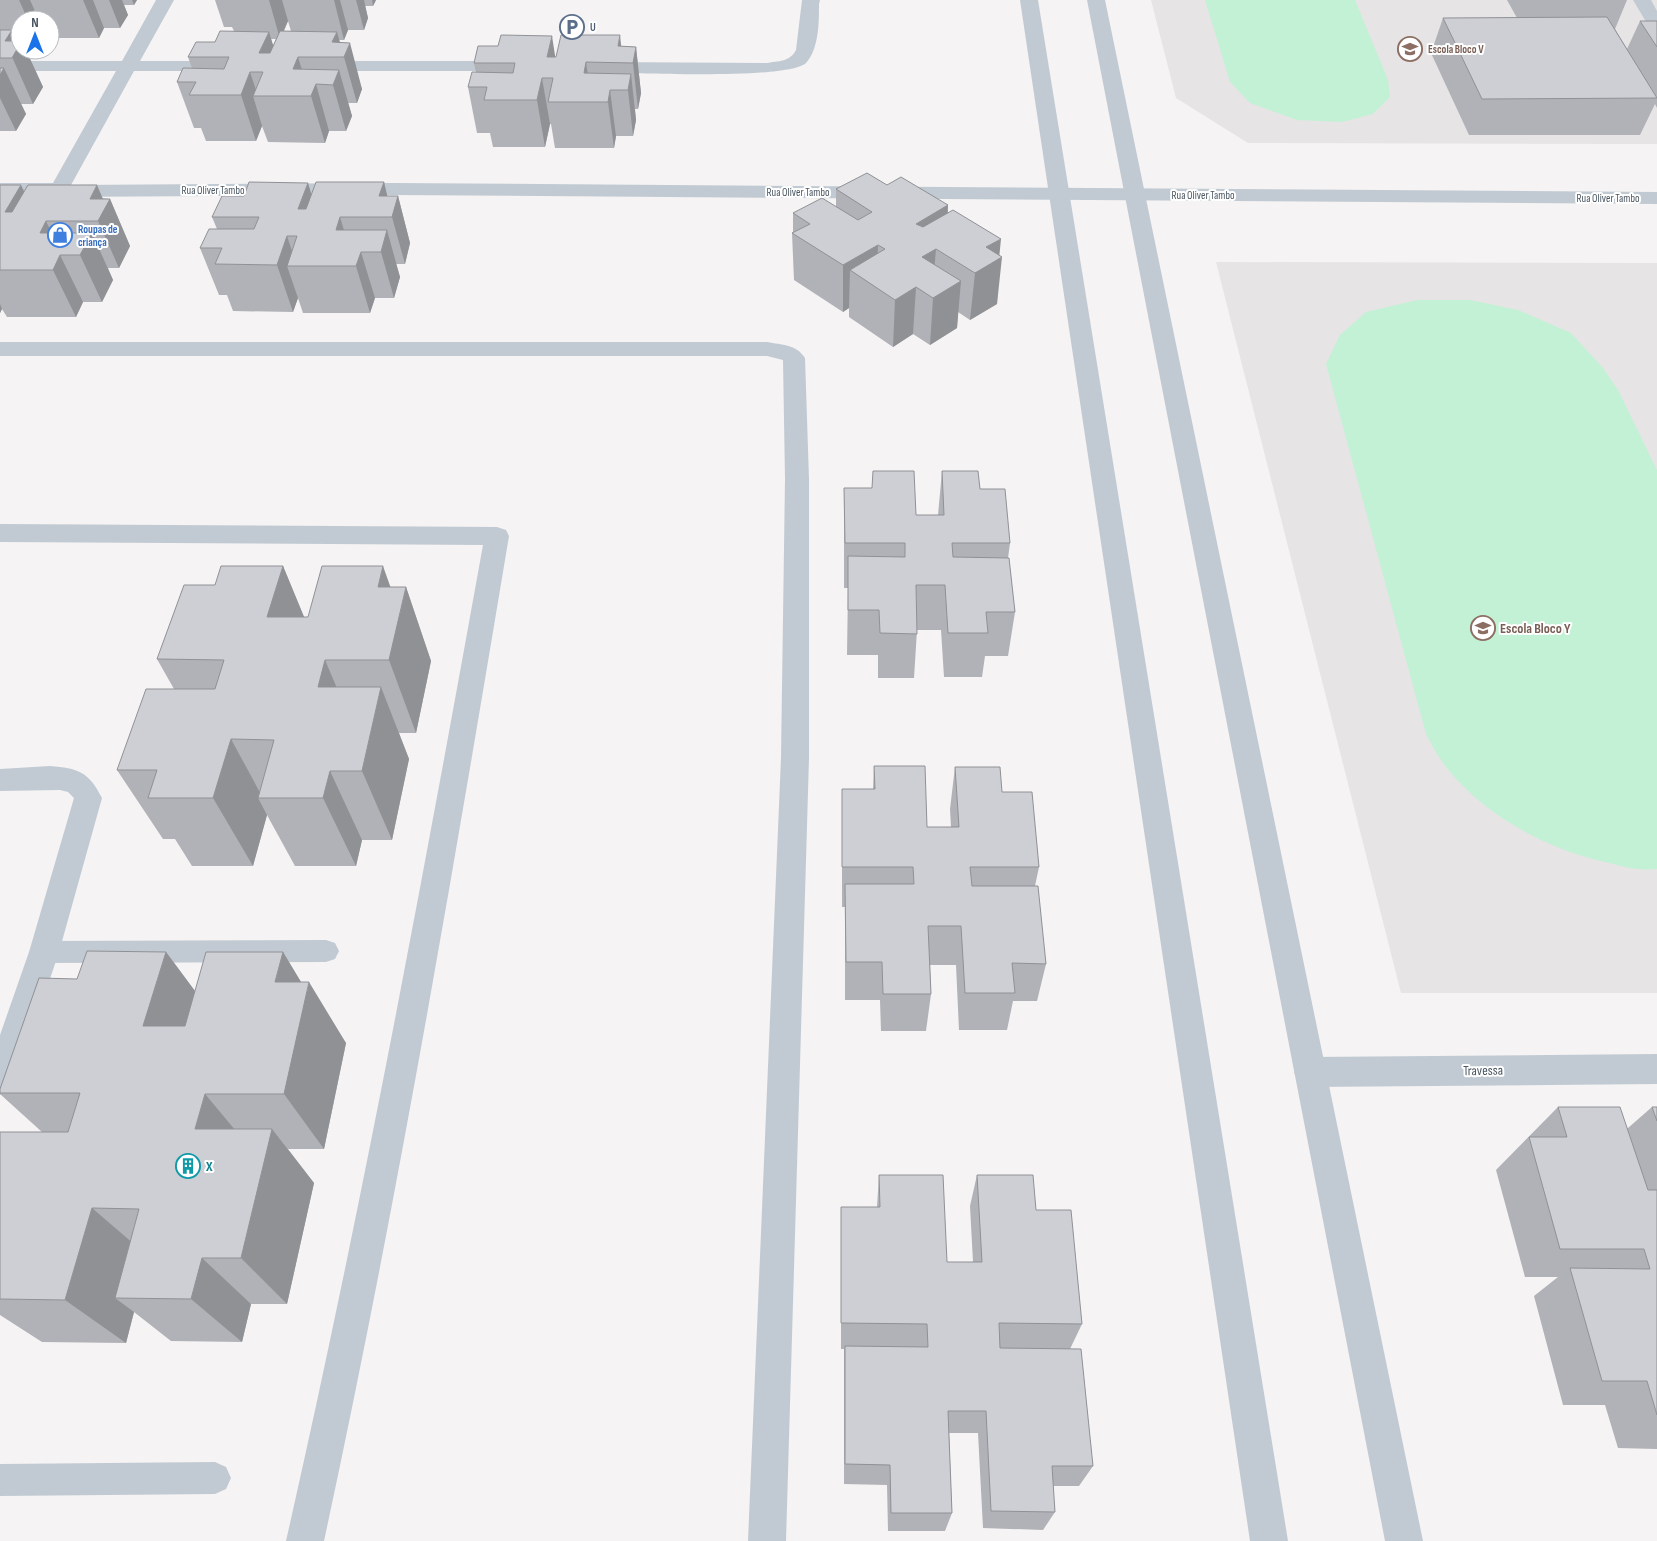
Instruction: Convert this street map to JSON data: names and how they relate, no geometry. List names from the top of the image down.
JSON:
{
  "streets": {
    "street": ["Rua Oliver Tambo", "Travessa"]
  },
  "places": {
    "parking": ["U"],
    "school or university": ["Escola Bloco V", "Escola Bloco Y"],
    "shop": ["Roupas de criança"],
    "building": ["X"]
  },
  "north": "top"
}
